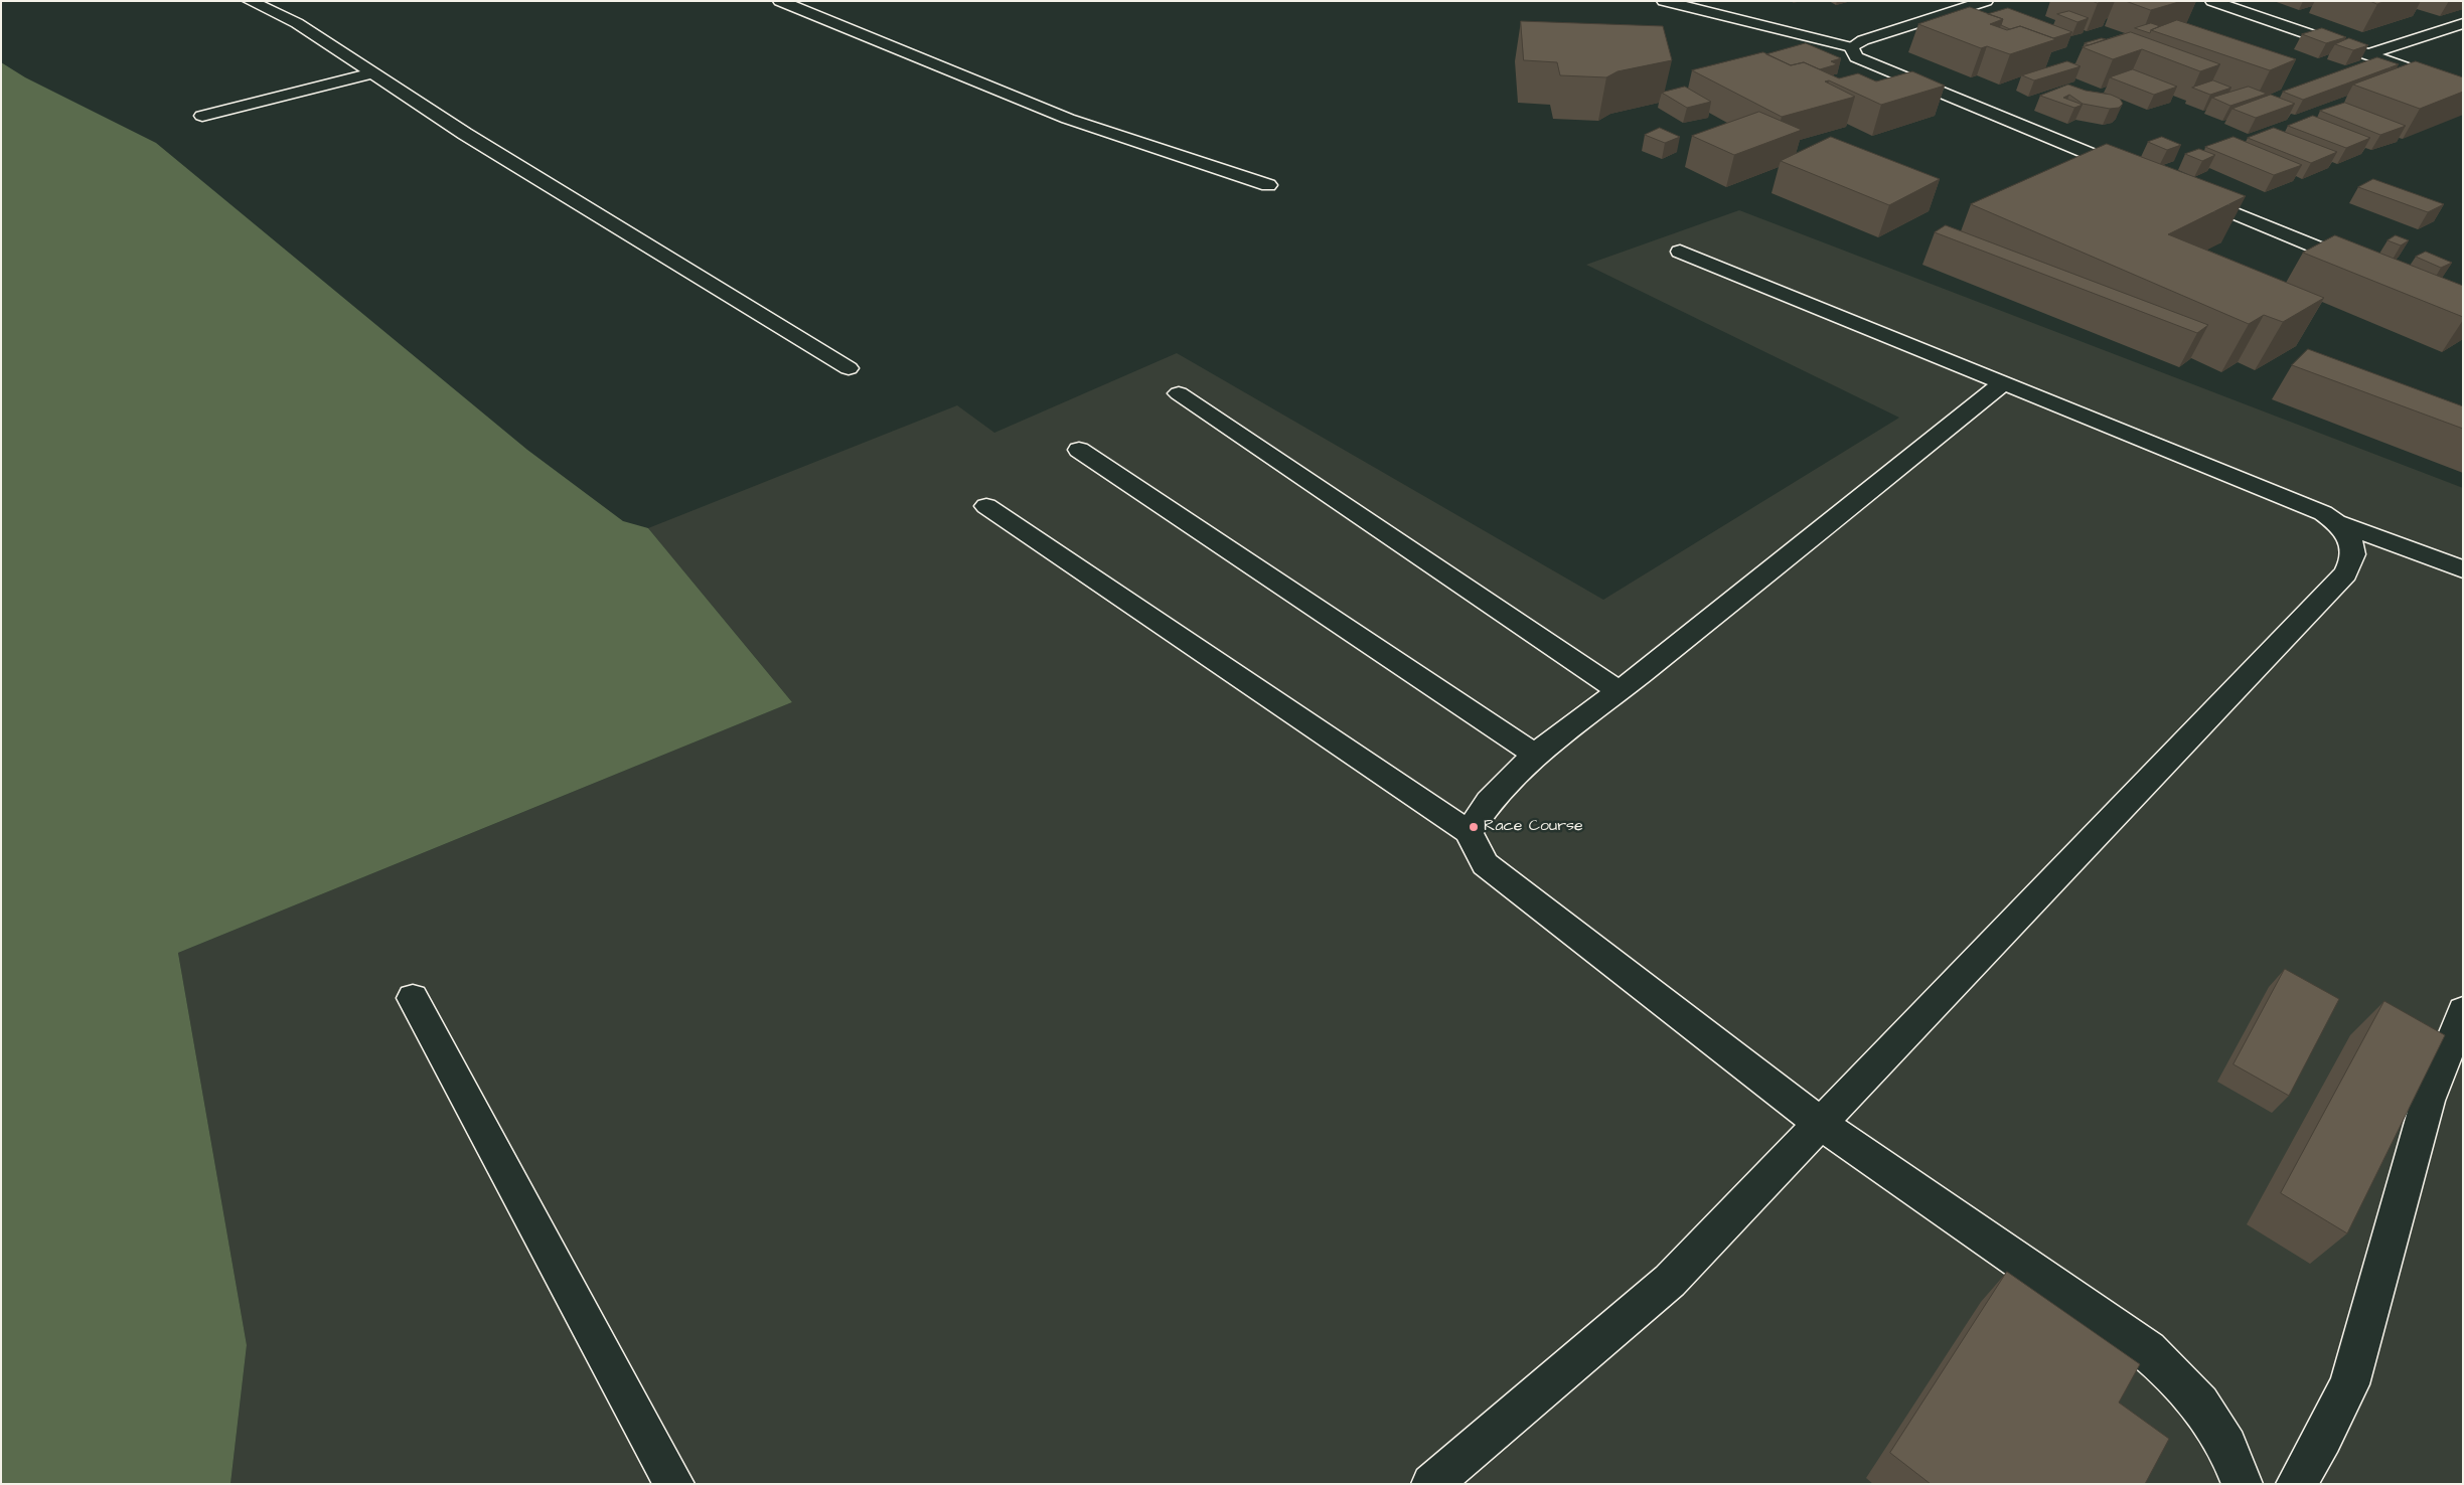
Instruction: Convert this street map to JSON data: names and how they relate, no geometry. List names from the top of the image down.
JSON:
{
  "places": ["Race Course"]
}
